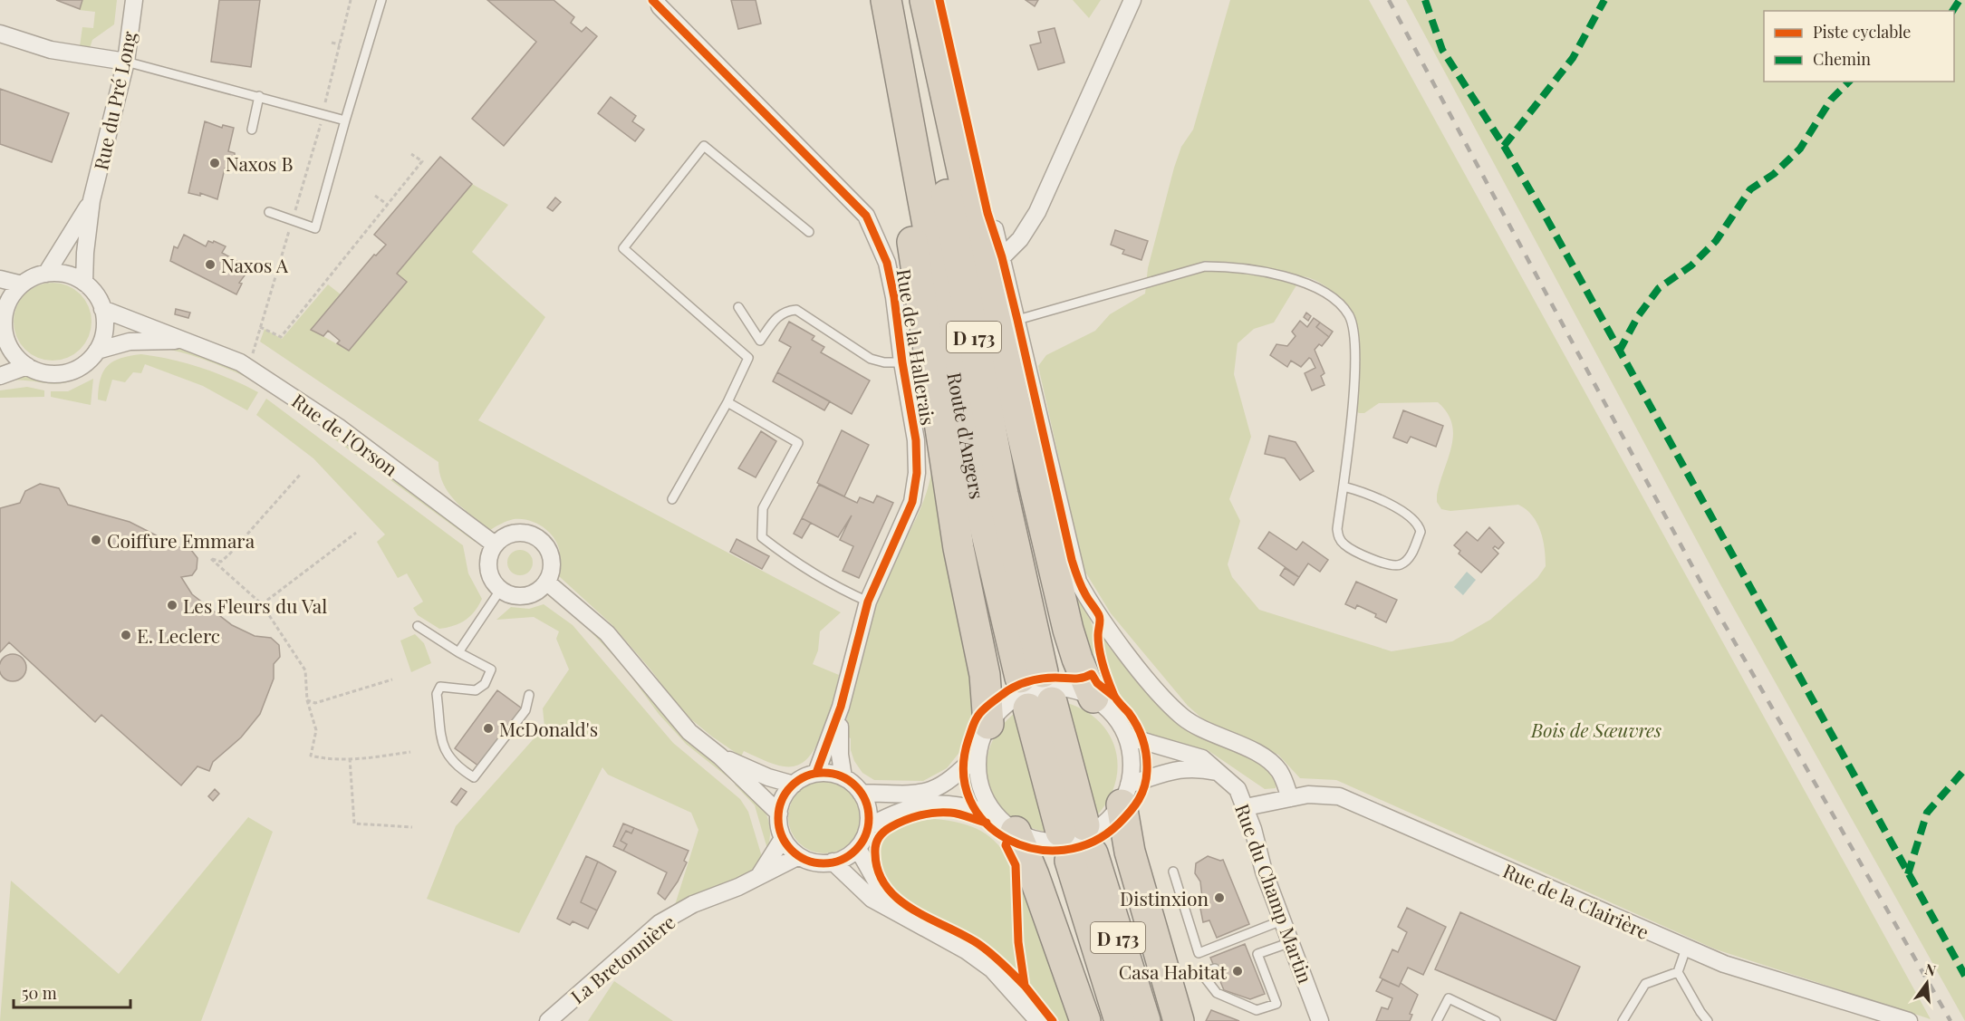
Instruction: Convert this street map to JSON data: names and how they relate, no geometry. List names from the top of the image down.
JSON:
{
  "streets": {
    "highway": ["D 173", "Route d'Angers"],
    "street": [
      "Rue du Pré Long",
      "Rue de la Hallerais",
      "Rue de l'Orson",
      "Rue du Champ Martin",
      "Rue de la Clairière",
      "La Bretonnière"
    ]
  },
  "crossings": [
    ["Rue du Pré Long", "Rue de l'Orson"],
    ["Rue de la Hallerais", "La Bretonnière"],
    ["Rue du Champ Martin", "Rue de la Clairière"]
  ],
  "parks": ["Bois de Sœuvres"],
  "places": [
    "Naxos B",
    "Naxos A",
    "Coiffure Emmara",
    "Les Fleurs du Val",
    "E. Leclerc",
    "McDonald's",
    "Distinxion",
    "Casa Habitat"
  ],
  "legend": ["Piste cyclable", "Chemin"],
  "scale_bar": "50 m",
  "north": "top"
}
